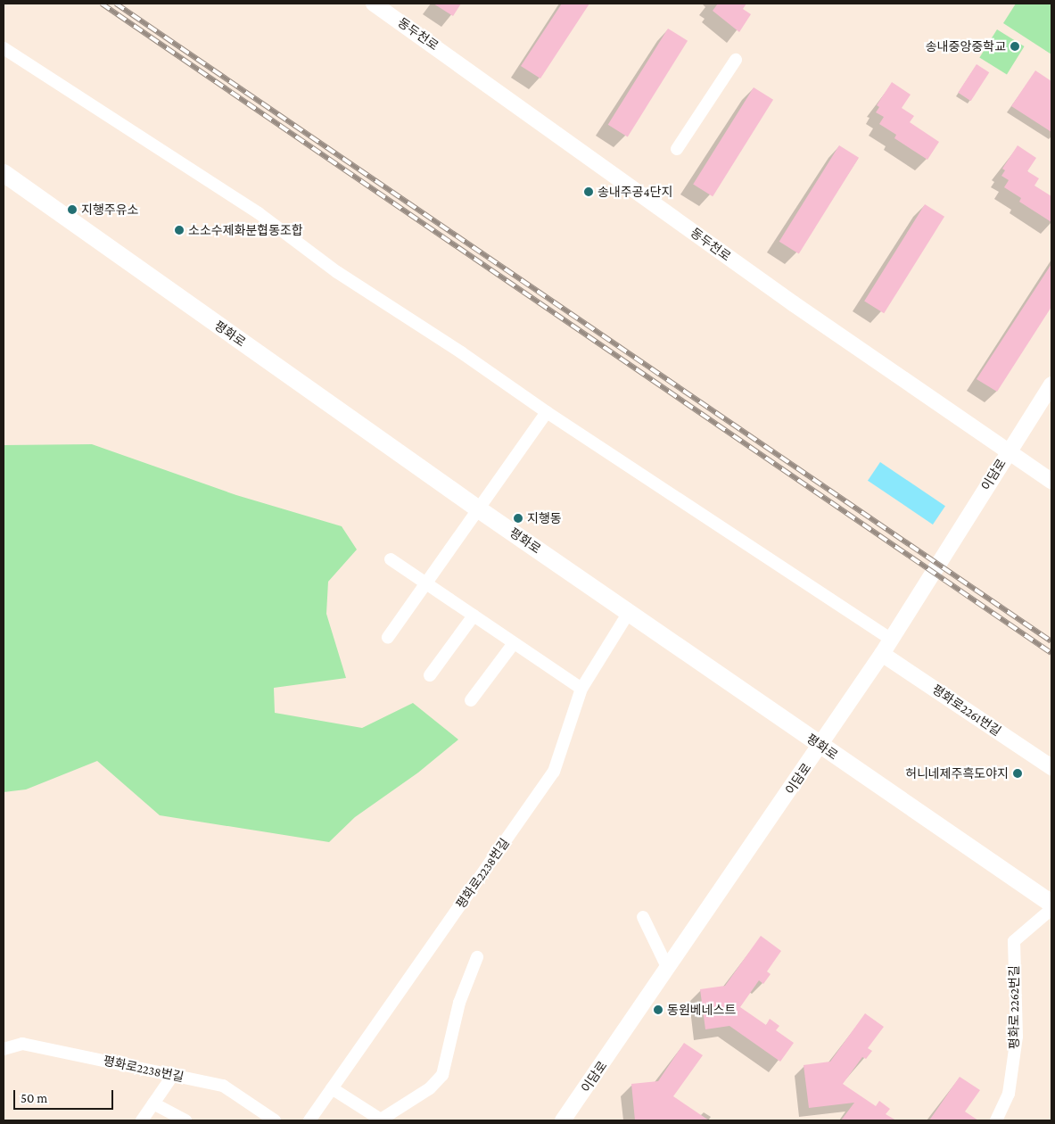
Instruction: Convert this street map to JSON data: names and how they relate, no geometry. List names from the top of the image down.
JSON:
{
  "streets": {
    "main road": ["평화로"],
    "street": [
      "동두천로",
      "이담로",
      "평화로2261번길",
      "평화로2238번길",
      "평화로 2262번길"
    ]
  },
  "crossings": [
    ["동두천로", "이담로"],
    ["평화로", "이담로"],
    ["평화로", "평화로2238번길"],
    ["이담로", "평화로2261번길"]
  ],
  "places": [
    "송내중앙중학교",
    "송내주공4단지",
    "지행주유소",
    "소소수제화분협동조합",
    "지행동",
    "허니네제주흑도야지",
    "동원베네스트"
  ],
  "scale_bar": "50 m"
}
